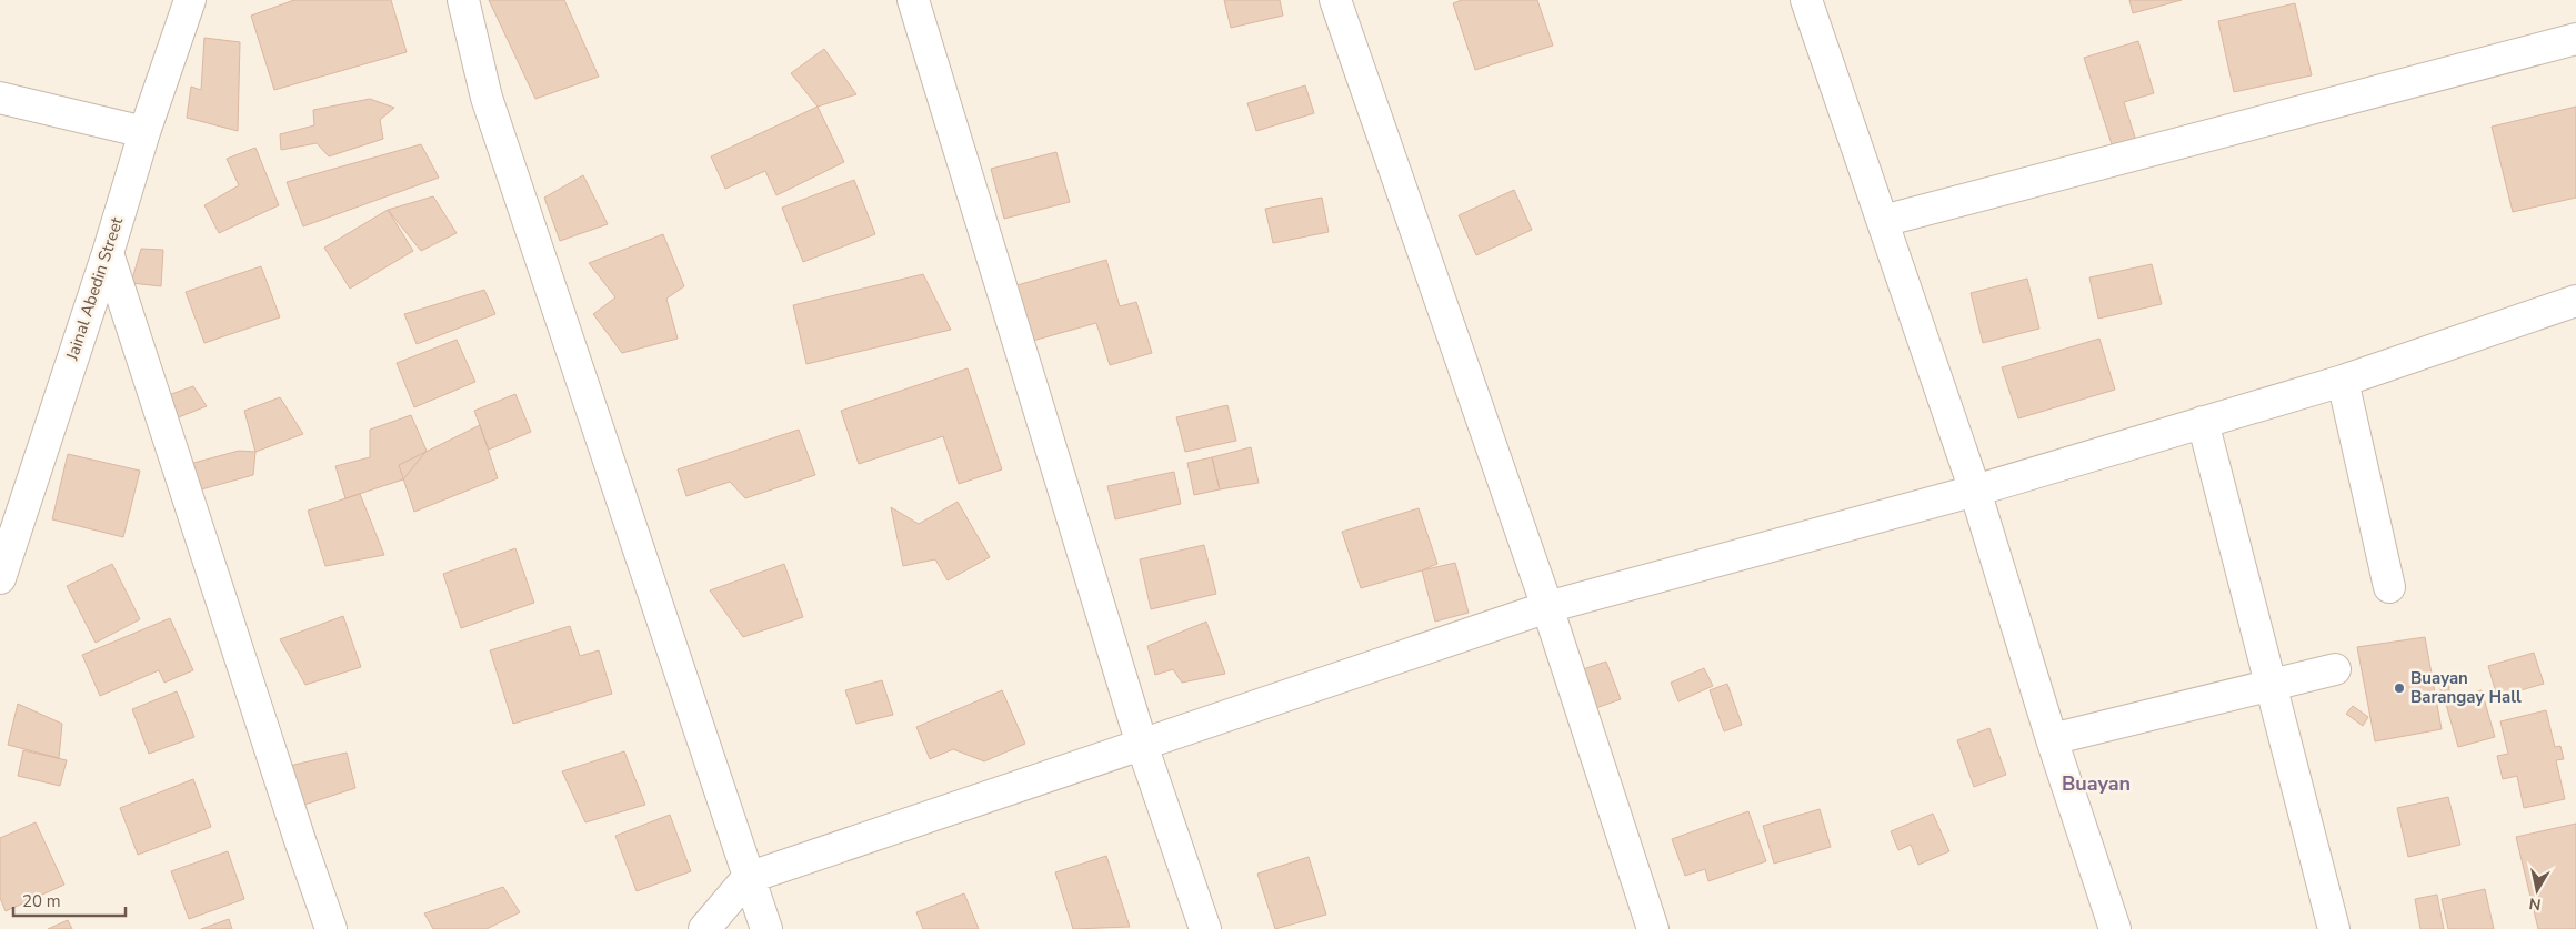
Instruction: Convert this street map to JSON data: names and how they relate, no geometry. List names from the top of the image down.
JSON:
{
  "streets": {
    "street": ["Jainal Abedin Street"]
  },
  "districts": ["Buayan"],
  "places": ["Buayan Barangay Hall"],
  "scale_bar": "20 m",
  "north": "bottom"
}
